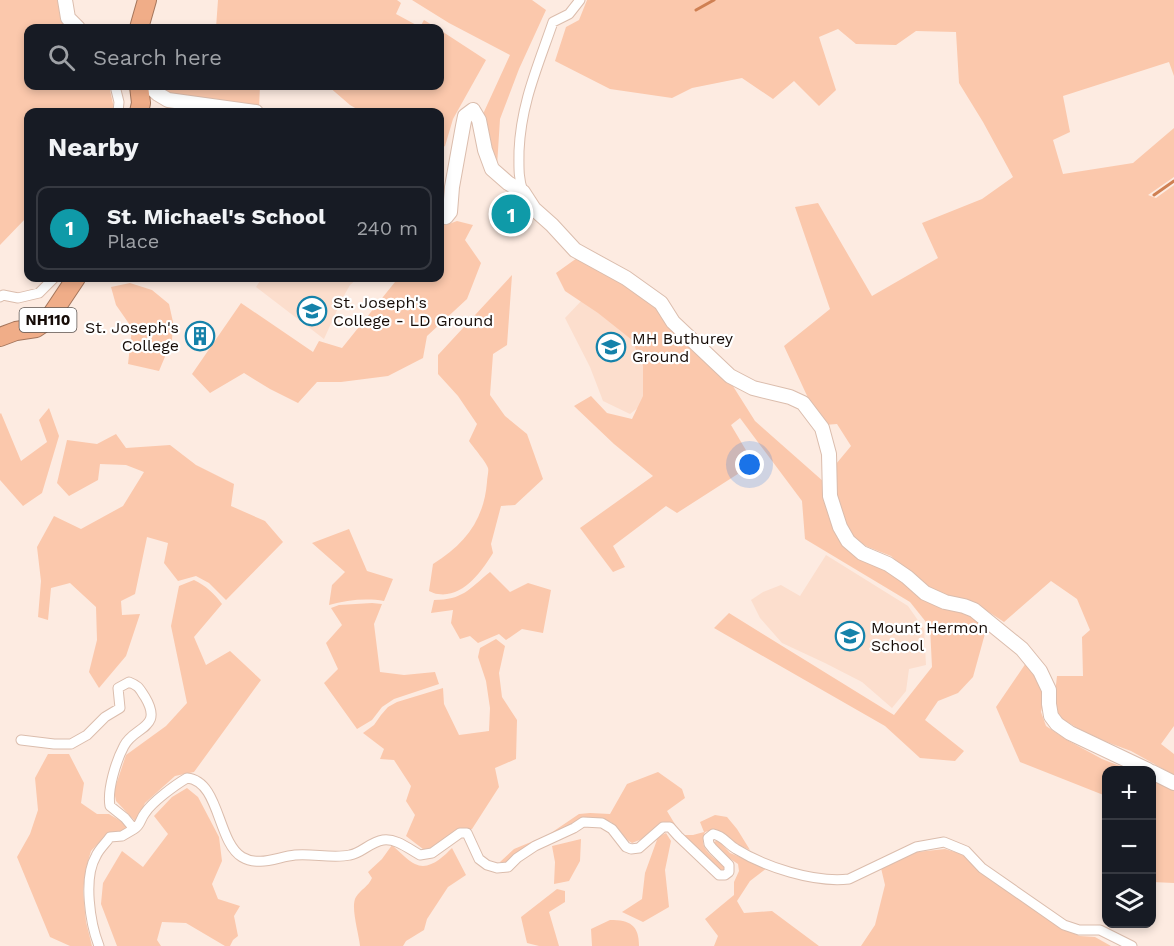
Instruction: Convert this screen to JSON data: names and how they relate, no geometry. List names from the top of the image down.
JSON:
{
  "streets": {
    "highway": ["NH110"]
  },
  "places": {
    "school or university": ["St. Joseph's College - LD Ground", "MH Buthurey Ground", "Mount Hermon School"],
    "building": ["St. Joseph's College"]
  },
  "page": {
    "search": "Search here",
    "heading": "Nearby",
    "list": [
      {
        "mark": "1",
        "name": "St. Michael's School",
        "note": "Place",
        "value": "240 m"
      }
    ],
    "pins": "1",
    "map_buttons": ["+", "−"]
  }
}
